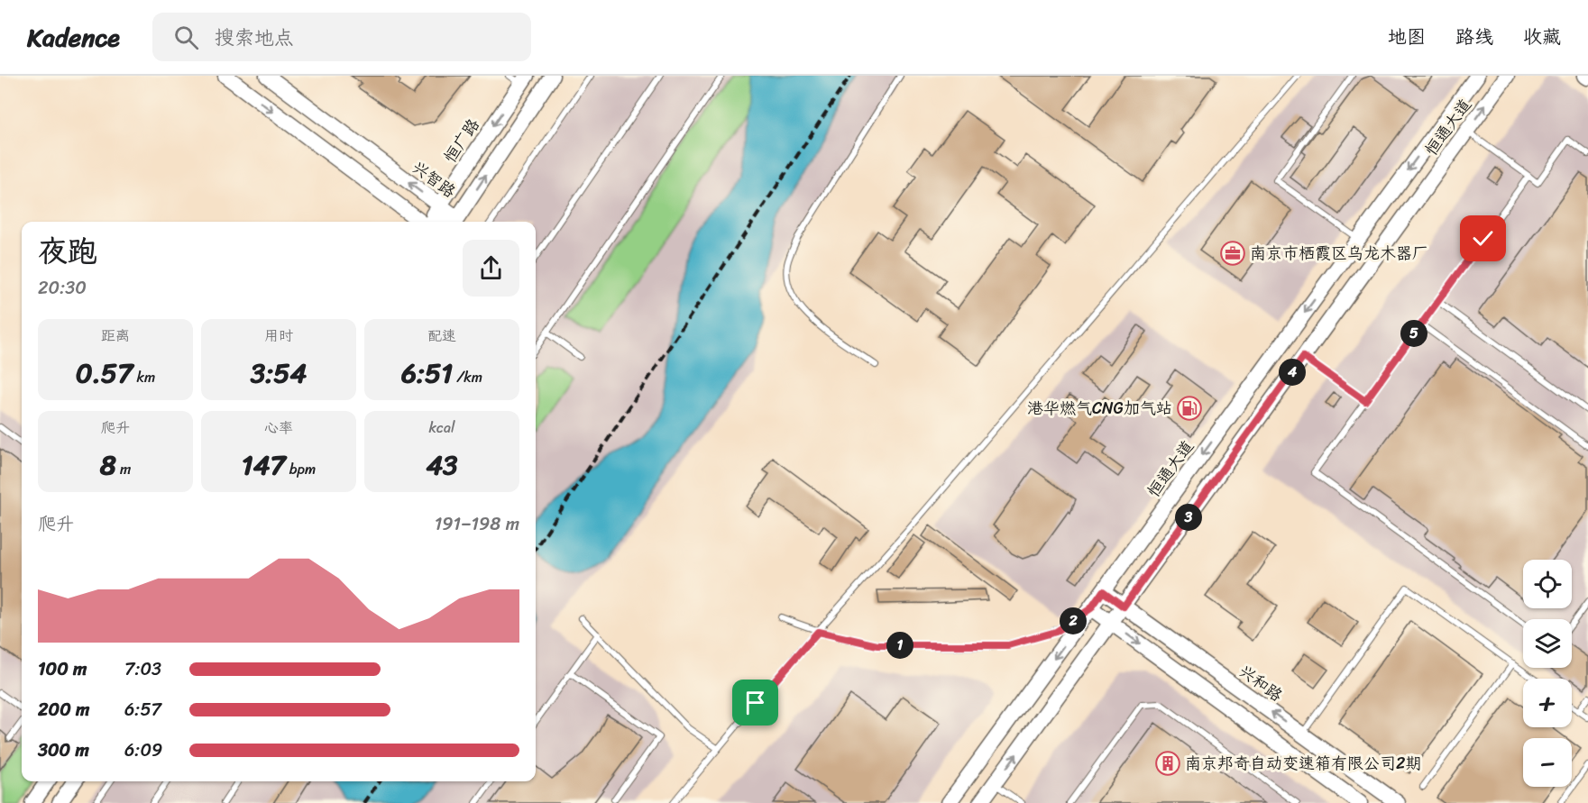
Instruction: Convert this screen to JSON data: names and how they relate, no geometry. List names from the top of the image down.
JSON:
{
  "streets": {
    "main road": [
      "恒通大道",
      "恒广路",
      "兴智路",
      "兴和路"
    ]
  },
  "crossings": [
    ["恒通大道", "兴和路"],
    ["恒广路", "兴智路"]
  ],
  "places": {
    "office": ["南京市栖霞区乌龙木器厂"],
    "fuel station": ["港华燃气CNG加气站"],
    "building": ["南京邦奇自动变速箱有限公司2期"]
  },
  "page": {
    "header": "Kadence",
    "search": "搜索地点",
    "nav": ["地图", "路线", "收藏"],
    "heading": ["夜跑", "20:30"],
    "stats": [
      ["距离", "0.57 km"],
      ["用时", "3:54"],
      ["配速", "6:51 /km"],
      ["爬升", "8 m"],
      ["心率", "147 bpm"],
      ["kcal", "43"]
    ],
    "pins": [
      "5",
      "4",
      "3",
      "2",
      "1"
    ],
    "chart": ["爬升", "191–198 m"],
    "map_buttons": ["+", "−"],
    "list": [
      {
        "name": "100 m",
        "note": "7:03"
      },
      {
        "name": "200 m",
        "note": "6:57"
      },
      {
        "name": "300 m",
        "note": "6:09"
      }
    ]
  }
}
